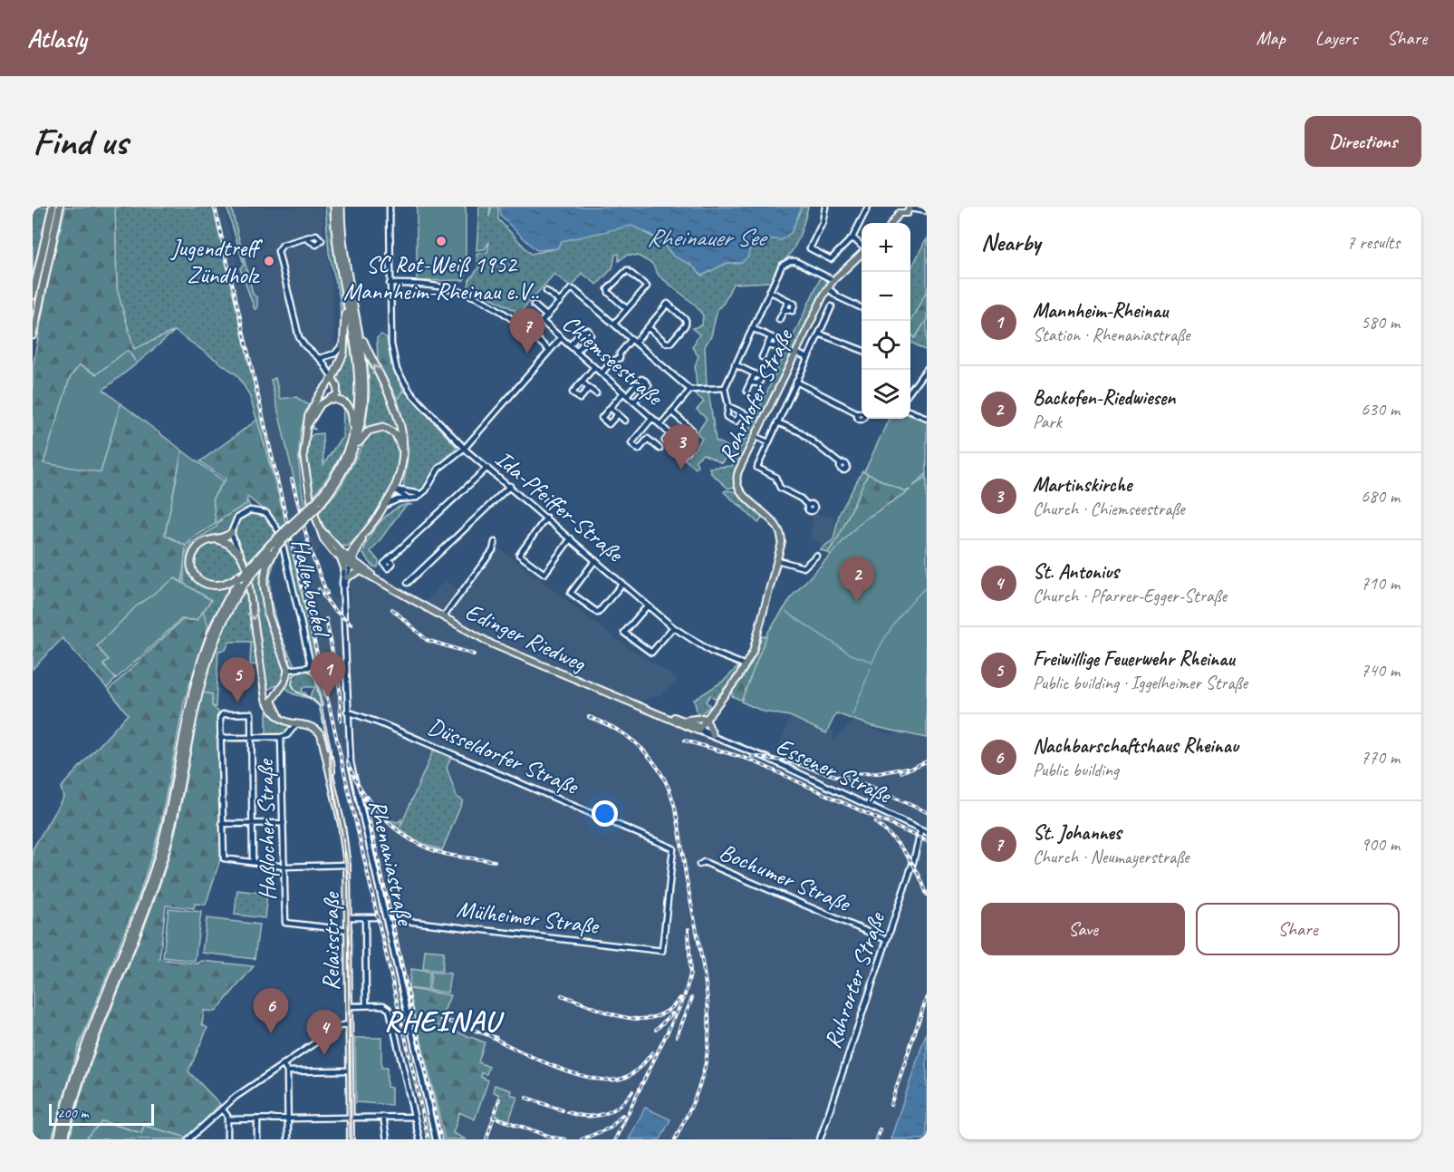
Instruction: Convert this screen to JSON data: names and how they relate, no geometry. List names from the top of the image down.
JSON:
{
  "streets": {
    "main road": ["Rohrhofer Straße", "Edinger Riedweg", "Relaisstraße"],
    "street": [
      "Chiemseestraße",
      "Ida-Pfeiffer-Straße",
      "Hallenbuckel",
      "Düsseldorfer Straße",
      "Essener Straße",
      "Haßlocher Straße",
      "Rhenaniastraße",
      "Bochumer Straße",
      "Mülheimer Straße",
      "Ruhrorter Straße"
    ]
  },
  "crossings": [
    ["Rohrhofer Straße", "Ida-Pfeiffer-Straße"],
    ["Rohrhofer Straße", "Edinger Riedweg"],
    ["Rohrhofer Straße", "Essener Straße"],
    ["Edinger Riedweg", "Essener Straße"],
    ["Edinger Riedweg", "Rhenaniastraße"],
    ["Düsseldorfer Straße", "Rhenaniastraße"],
    ["Düsseldorfer Straße", "Mülheimer Straße"],
    ["Essener Straße", "Ruhrorter Straße"],
    ["Haßlocher Straße", "Relaisstraße"],
    ["Rhenaniastraße", "Mülheimer Straße"],
    ["Bochumer Straße", "Ruhrorter Straße"]
  ],
  "districts": ["RHEINAU"],
  "water": ["Rheinauer See"],
  "places": ["SC Rot-Weiß 1952 Mannheim-Rheinau e.V..", "Jugendtreff Zündholz"],
  "scale_bar": "200 m",
  "page": {
    "header": "Atlasly",
    "nav": ["Map", "Layers", "Share"],
    "buttons": [
      "Directions",
      ["Save", "Share"]
    ],
    "title": "Find us",
    "heading": ["Nearby", "7 results"],
    "map_buttons": ["+", "−"],
    "list": [
      {
        "mark": "1",
        "name": "Mannheim-Rheinau",
        "note": "Station · Rhenaniastraße",
        "value": "580 m"
      },
      {
        "mark": "2",
        "name": "Backofen-Riedwiesen",
        "note": "Park",
        "value": "630 m"
      },
      {
        "mark": "3",
        "name": "Martinskirche",
        "note": "Church · Chiemseestraße",
        "value": "680 m"
      },
      {
        "mark": "4",
        "name": "St. Antonius",
        "note": "Church · Pfarrer-Egger-Straße",
        "value": "710 m"
      },
      {
        "mark": "5",
        "name": "Freiwillige Feuerwehr Rheinau",
        "note": "Public building · Iggelheimer Straße",
        "value": "740 m"
      },
      {
        "mark": "6",
        "name": "Nachbarschaftshaus Rheinau",
        "note": "Public building",
        "value": "770 m"
      },
      {
        "mark": "7",
        "name": "St. Johannes",
        "note": "Church · Neumayerstraße",
        "value": "900 m"
      }
    ],
    "pins": [
      "7",
      "3",
      "2",
      "1",
      "5",
      "6",
      "4"
    ],
    "scale": "200 m"
  }
}
